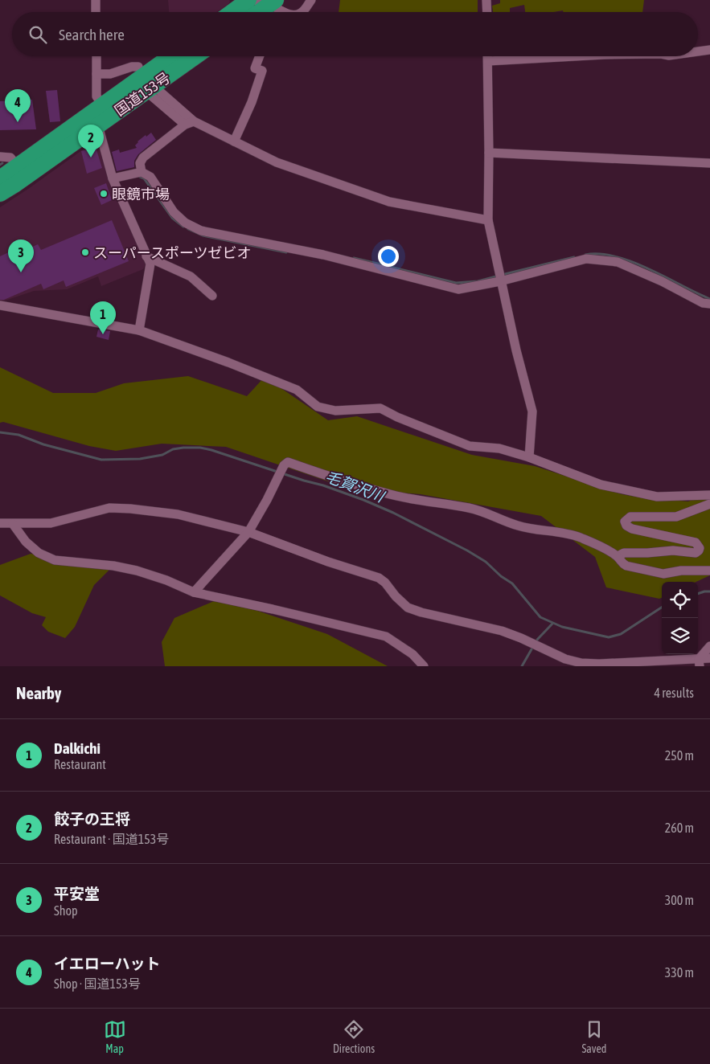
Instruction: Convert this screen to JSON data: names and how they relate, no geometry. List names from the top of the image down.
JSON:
{
  "streets": {
    "highway": ["国道153号"]
  },
  "water": ["毛賀沢川"],
  "places": ["眼鏡市場", "スーパースポーツゼビオ"],
  "page": {
    "search": "Search here",
    "pins": [
      "4",
      "2",
      "3",
      "1"
    ],
    "heading": ["Nearby", "4 results"],
    "list": [
      {
        "mark": "1",
        "name": "Dalkichi",
        "note": "Restaurant",
        "value": "250 m"
      },
      {
        "mark": "2",
        "name": "餃子の王将",
        "note": "Restaurant · 国道153号",
        "value": "260 m"
      },
      {
        "mark": "3",
        "name": "平安堂",
        "note": "Shop",
        "value": "300 m"
      },
      {
        "mark": "4",
        "name": "イエローハット",
        "note": "Shop · 国道153号",
        "value": "330 m"
      }
    ],
    "nav": ["Map", "Directions", "Saved"]
  }
}
